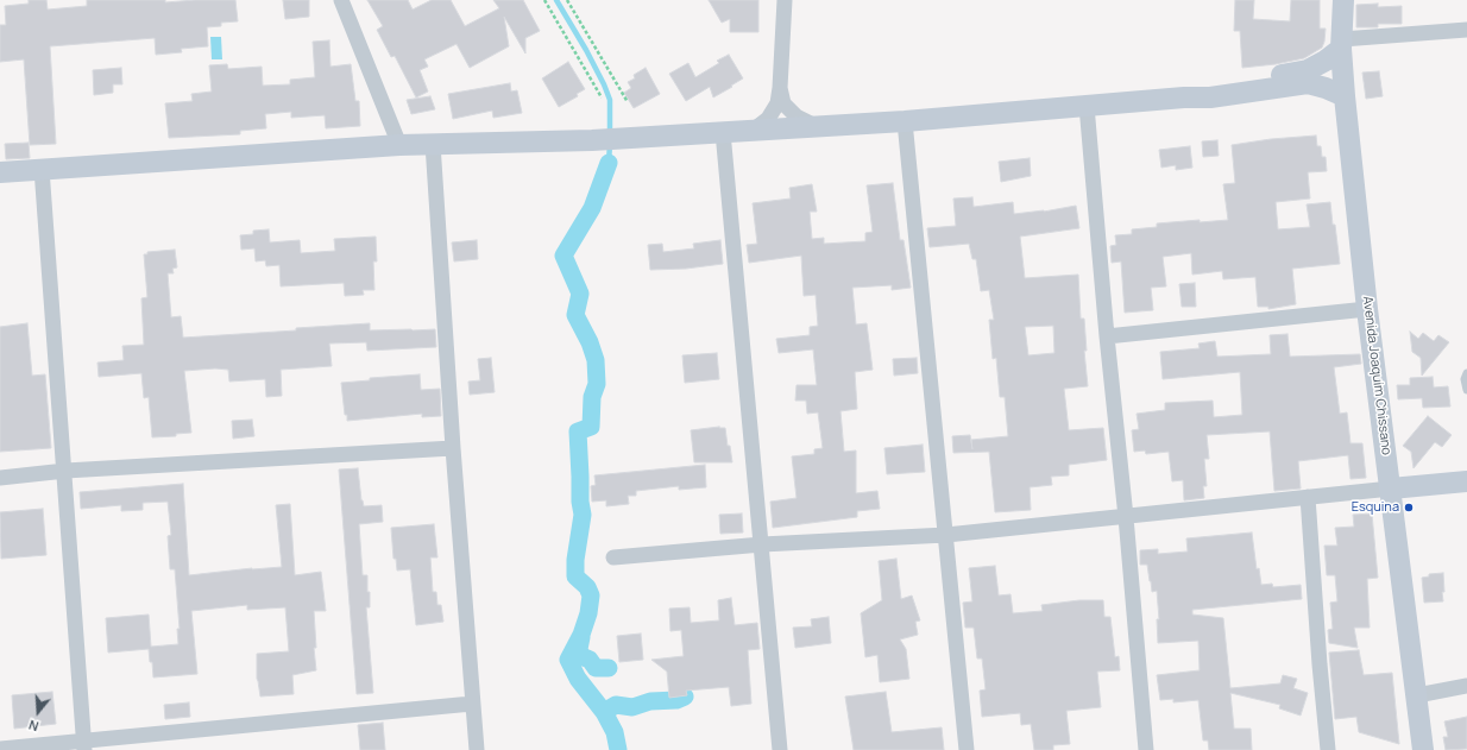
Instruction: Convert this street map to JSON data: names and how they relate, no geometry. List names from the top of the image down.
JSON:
{
  "streets": {
    "street": ["Avenida Joaquim Chissano"]
  },
  "places": ["Esquina"],
  "north": "bottom"
}
